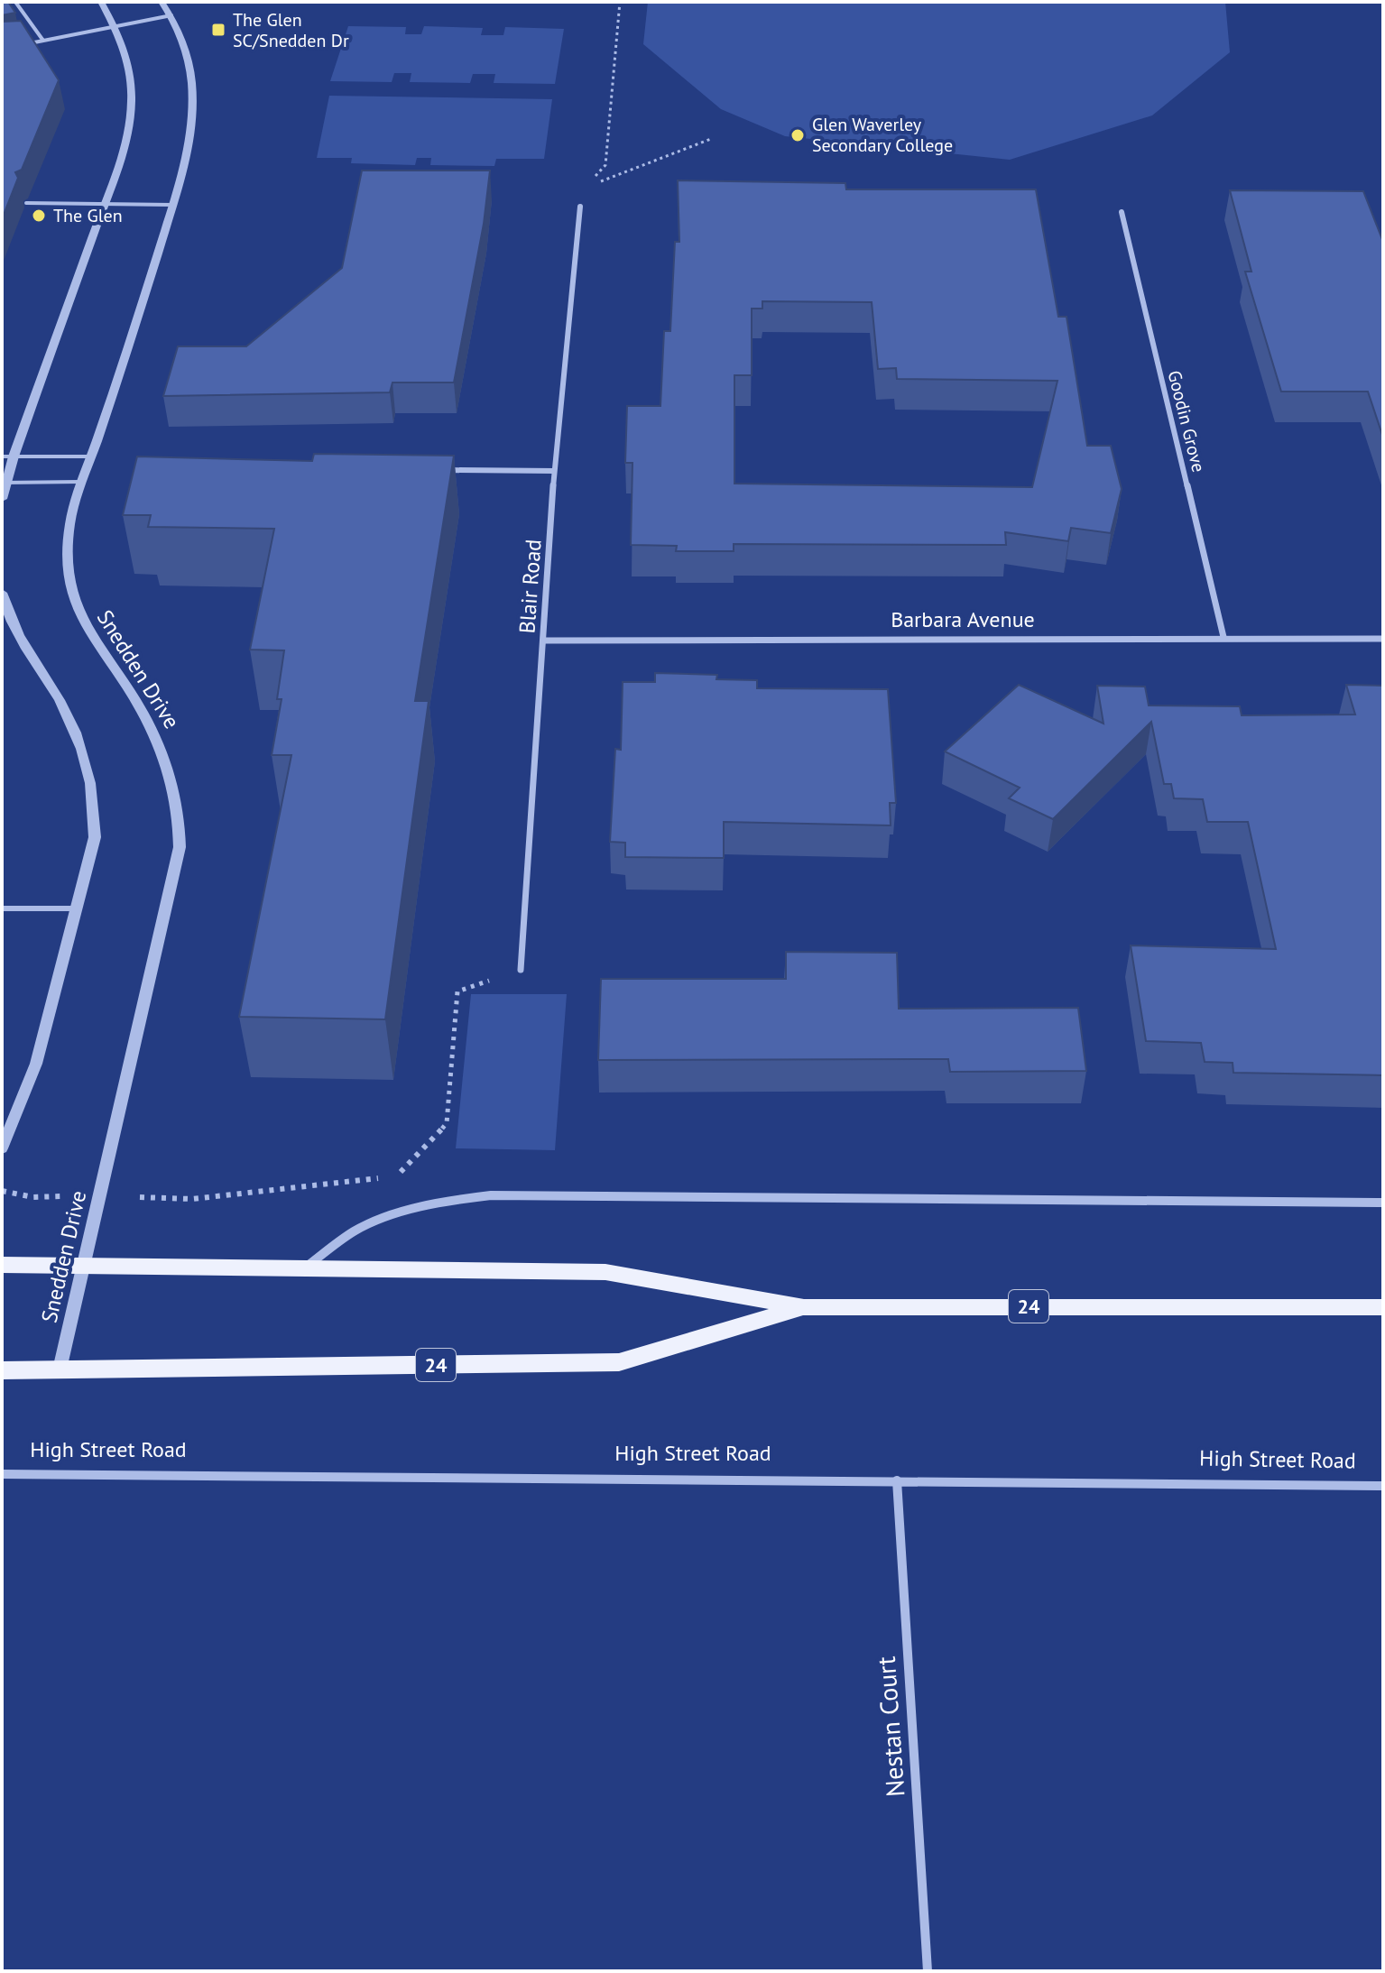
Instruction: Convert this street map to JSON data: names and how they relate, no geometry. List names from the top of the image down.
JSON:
{
  "streets": {
    "main road": ["24"],
    "street": [
      "Goodin Grove",
      "Blair Road",
      "Barbara Avenue",
      "Snedden Drive",
      "High Street Road",
      "Nestan Court"
    ]
  },
  "crossings": [
    ["Goodin Grove", "Barbara Avenue"],
    ["Blair Road", "Barbara Avenue"],
    ["Snedden Drive", "24"],
    ["High Street Road", "Nestan Court"]
  ],
  "places": {
    "transit": ["The Glen SC/Snedden Dr"],
    "other": ["Glen Waverley Secondary College", "The Glen"]
  }
}
